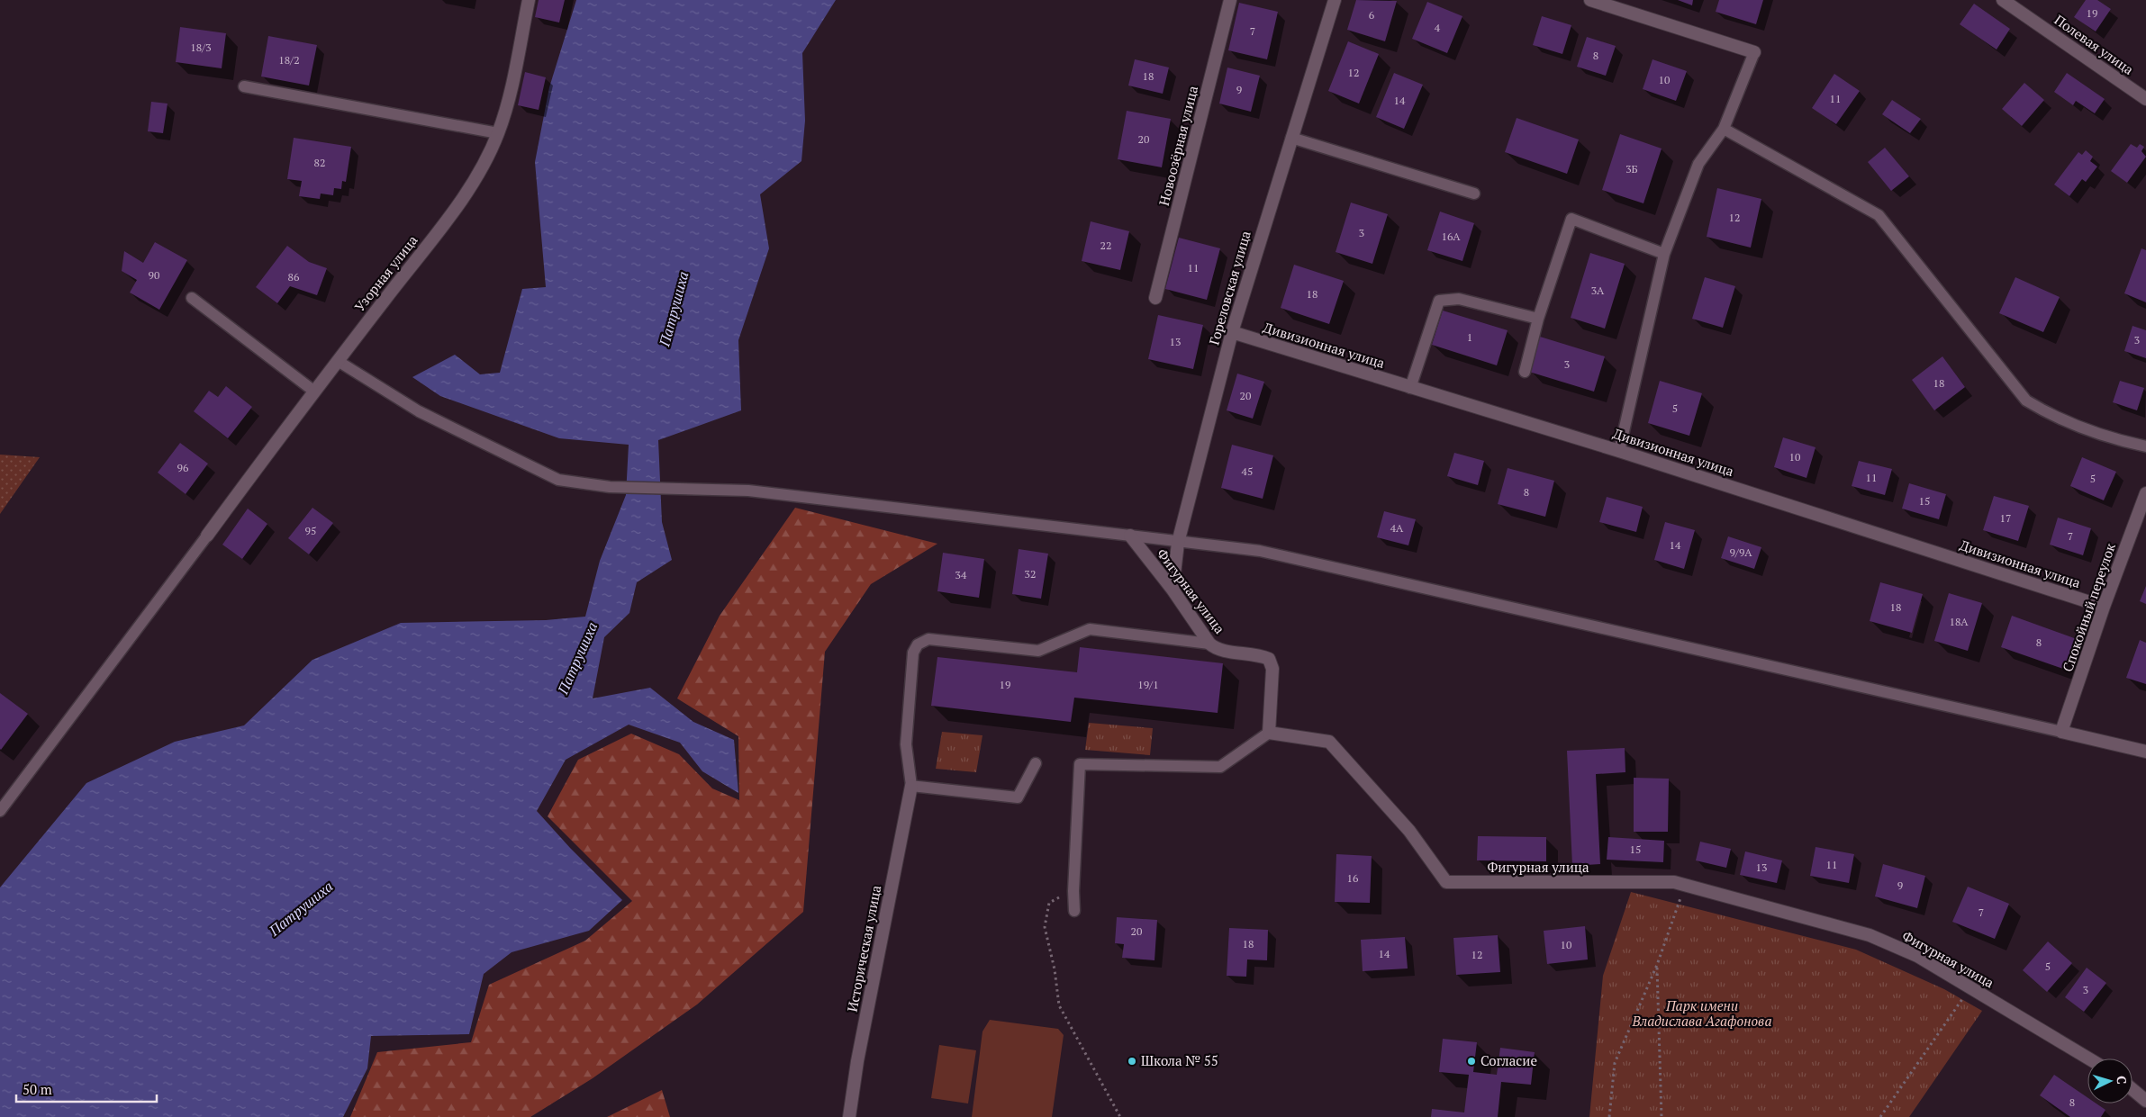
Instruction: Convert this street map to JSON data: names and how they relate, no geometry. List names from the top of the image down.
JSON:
{
  "streets": {
    "street": [
      "Полевая улица",
      "Новоозёрная улица",
      "Узорная улица",
      "Гореловская улица",
      "Дивизионная улица",
      "Фигурная улица",
      "Спокойный переулок",
      "Историческая улица"
    ]
  },
  "crossings": [
    ["Гореловская улица", "Дивизионная улица"],
    ["Гореловская улица", "Фигурная улица"],
    ["Дивизионная улица", "Спокойный переулок"]
  ],
  "water": ["Патрушиха"],
  "parks": ["Парк имени Владислава Агафонова"],
  "places": ["Школа № 55", "Согласие"],
  "house_numbers": [
    "19",
    "6",
    "4",
    "7",
    "18/3",
    "8",
    "18/2",
    "12",
    "18",
    "10",
    "9",
    "11",
    "14",
    "20",
    "82",
    "3Б",
    "12",
    "3",
    "16А",
    "22",
    "11",
    "90",
    "86",
    "3А",
    "18",
    "1",
    "3",
    "13",
    "3",
    "18",
    "20",
    "5",
    "10",
    "96",
    "45",
    "11",
    "5",
    "8",
    "15",
    "17",
    "4А",
    "95",
    "7",
    "14",
    "9/9А",
    "32",
    "34",
    "18",
    "18А",
    "8",
    "19",
    "19/1",
    "15",
    "11",
    "13",
    "16",
    "9",
    "7",
    "20",
    "18",
    "10",
    "14",
    "12",
    "5",
    "3",
    "8"
  ],
  "scale_bar": "50 m",
  "north": "right"
}
